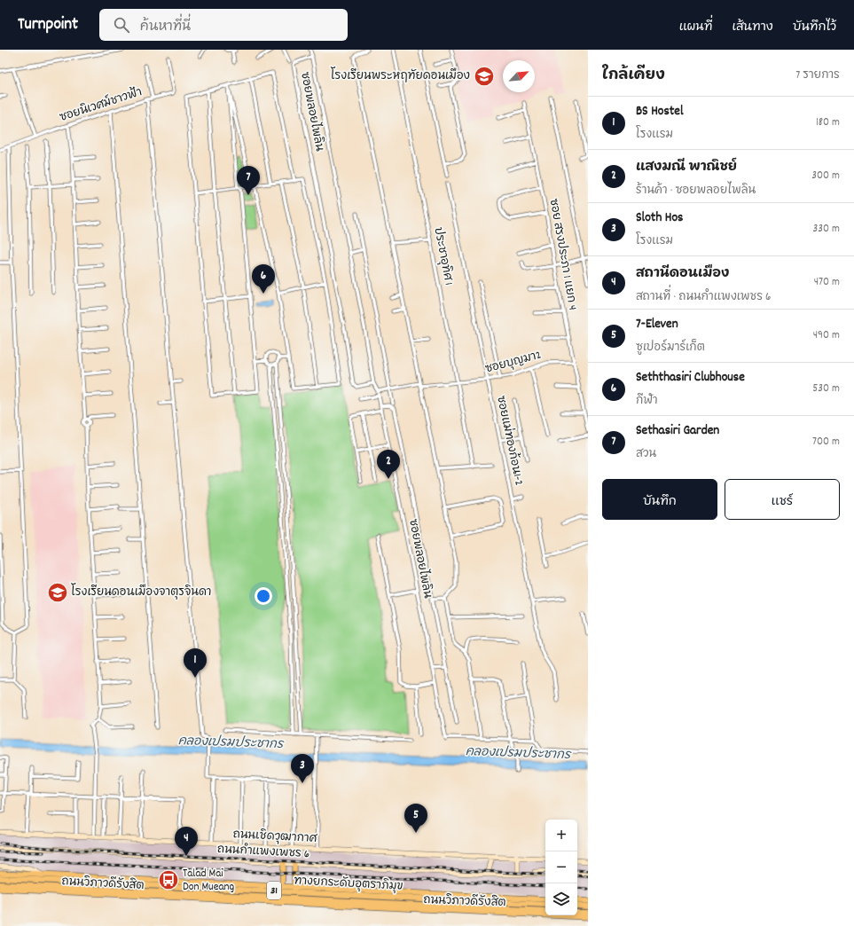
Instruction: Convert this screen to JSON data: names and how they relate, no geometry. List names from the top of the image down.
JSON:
{
  "streets": {
    "highway": ["ถนนวิภาวดีรังสิต", "ทางยกระดับอุตราภิมุข", "31"],
    "main road": ["ถนนเชิดวุฒากาศ", "ถนนกำแพงเพชร 6"],
    "street": [
      "ซอยนิเวศม์ชาวฟ้า",
      "ซอยพลอยไพลิน",
      "ซอย สรงประภา 1 แยก 4",
      "ประชาอุทิศ 1",
      "ซอยบุญมา2",
      "ซอยแม่ทองก้อน1-2"
    ]
  },
  "crossings": [
    ["ซอยพลอยไพลิน", "ซอยบุญมา2"],
    ["ซอย สรงประภา 1 แยก 4", "ซอยบุญมา2"],
    ["ประชาอุทิศ 1", "ซอยบุญมา2"],
    ["ซอยบุญมา2", "ซอยแม่ทองก้อน1-2"]
  ],
  "water": ["คลองเปรมประชากร"],
  "places": {
    "school or university": ["โรงเรียนพระหฤทัยดอนเมือง", "โรงเรียนดอนเมืองจาตุรจินดา"],
    "bus stop": ["Talad Mai Don Mueang"]
  },
  "north": "top right",
  "page": {
    "header": "Turnpoint",
    "search": "ค้นหาที่นี่",
    "nav": ["แผนที่", "เส้นทาง", "บันทึกไว้"],
    "heading": ["ใกล้เคียง", "7 รายการ"],
    "list": [
      {
        "mark": "1",
        "name": "BS Hostel",
        "note": "โรงแรม",
        "value": "180 m"
      },
      {
        "mark": "2",
        "name": "แสงมณี พาณิชย์",
        "note": "ร้านค้า · ซอยพลอยไพลิน",
        "value": "300 m"
      },
      {
        "mark": "3",
        "name": "Sloth Hos",
        "note": "โรงแรม",
        "value": "330 m"
      },
      {
        "mark": "4",
        "name": "สถานีดอนเมือง",
        "note": "สถานที่ · ถนนกำแพงเพชร 6",
        "value": "470 m"
      },
      {
        "mark": "5",
        "name": "7-Eleven",
        "note": "ซูเปอร์มาร์เก็ต",
        "value": "490 m"
      },
      {
        "mark": "6",
        "name": "Seththasiri Clubhouse",
        "note": "กีฬา",
        "value": "530 m"
      },
      {
        "mark": "7",
        "name": "Sethasiri Garden",
        "note": "สวน",
        "value": "700 m"
      }
    ],
    "pins": [
      "7",
      "6",
      "2",
      "1",
      "3",
      "5",
      "4"
    ],
    "buttons": ["บันทึก", "แชร์"],
    "map_buttons": ["+", "−"]
  }
}
